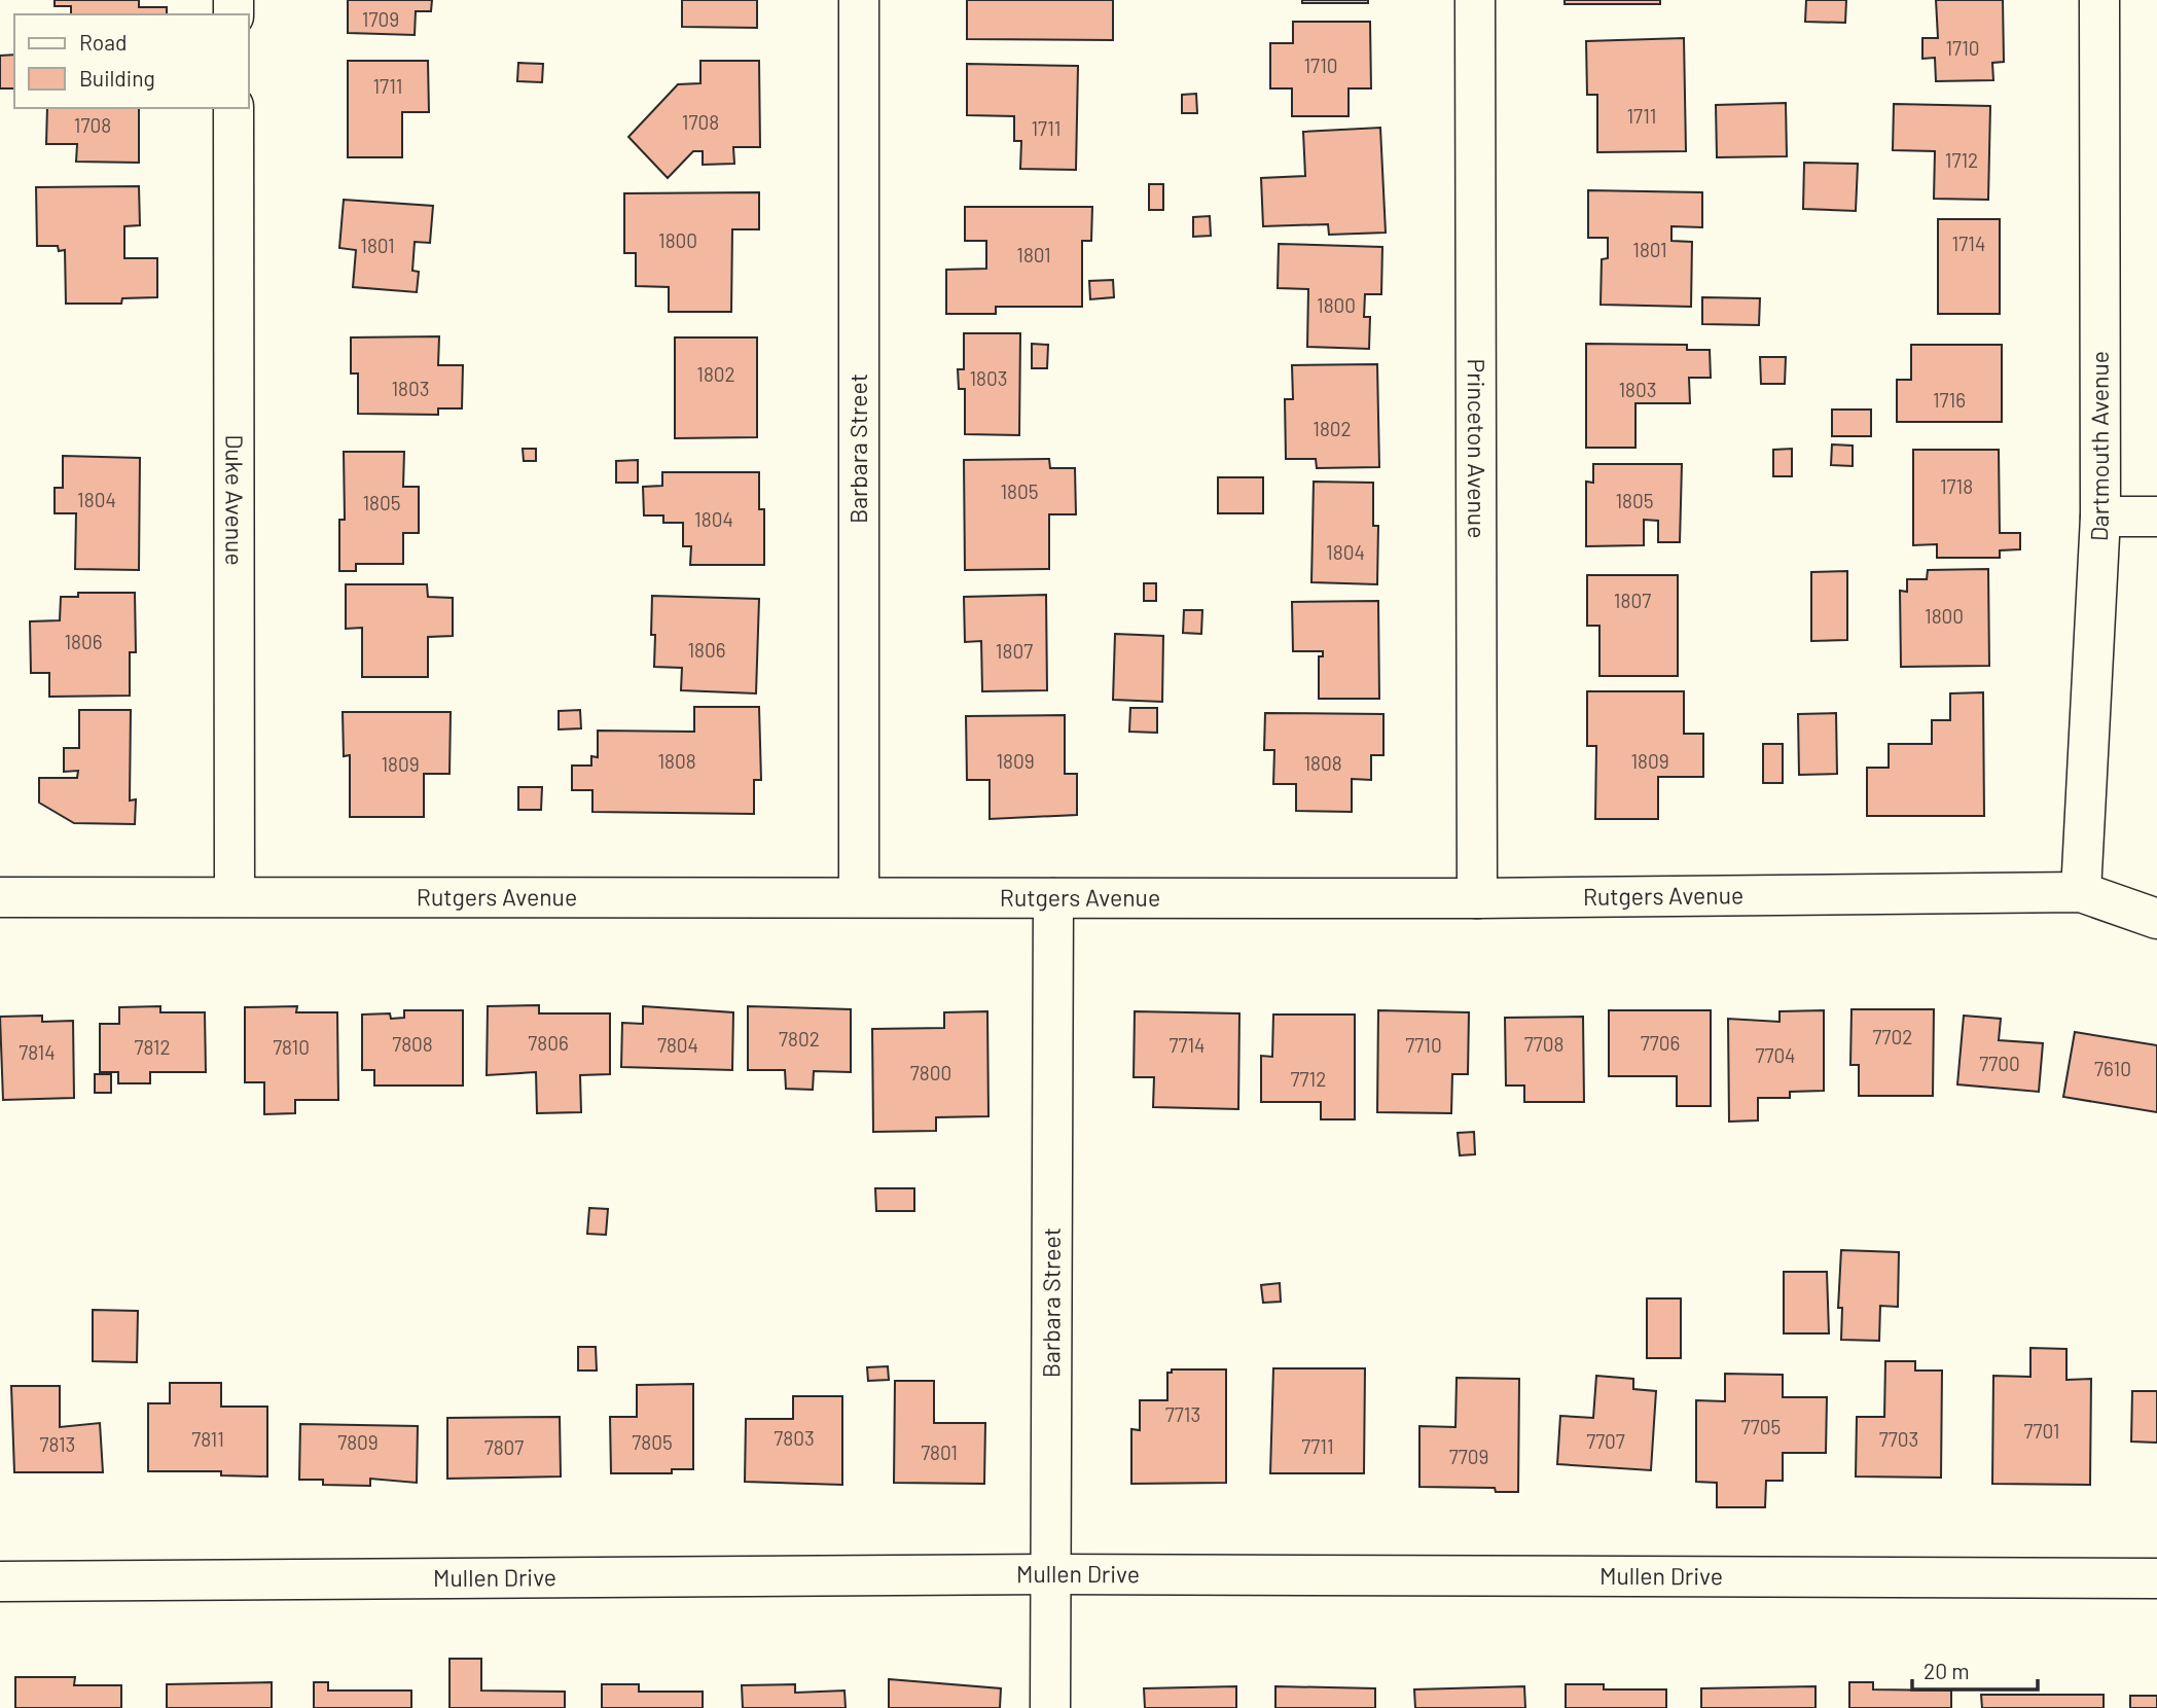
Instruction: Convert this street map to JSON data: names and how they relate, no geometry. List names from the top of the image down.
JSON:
{
  "streets": {
    "street": [
      "Dartmouth Avenue",
      "Barbara Street",
      "Princeton Avenue",
      "Duke Avenue",
      "Rutgers Avenue",
      "Mullen Drive"
    ]
  },
  "crossings": [
    ["Dartmouth Avenue", "Rutgers Avenue"],
    ["Barbara Street", "Rutgers Avenue"],
    ["Barbara Street", "Mullen Drive"],
    ["Princeton Avenue", "Rutgers Avenue"],
    ["Duke Avenue", "Rutgers Avenue"]
  ],
  "house_numbers": [
    "1709",
    "1710",
    "1710",
    "1711",
    "1711",
    "1708",
    "1708",
    "1711",
    "1712",
    "1800",
    "1714",
    "1801",
    "1801",
    "1801",
    "1800",
    "1802",
    "1803",
    "1803",
    "1803",
    "1716",
    "1802",
    "1718",
    "1805",
    "1804",
    "1805",
    "1805",
    "1804",
    "1804",
    "1807",
    "1800",
    "1806",
    "1806",
    "1807",
    "1808",
    "1809",
    "1809",
    "1808",
    "1809",
    "7702",
    "7802",
    "7806",
    "7706",
    "7808",
    "7708",
    "7804",
    "7714",
    "7710",
    "7812",
    "7810",
    "7814",
    "7704",
    "7700",
    "7610",
    "7800",
    "7712",
    "7713",
    "7705",
    "7701",
    "7803",
    "7811",
    "7703",
    "7707",
    "7809",
    "7805",
    "7813",
    "7711",
    "7807",
    "7801",
    "7709"
  ],
  "legend": ["Road", "Building"],
  "scale_bar": "20 m"
}
